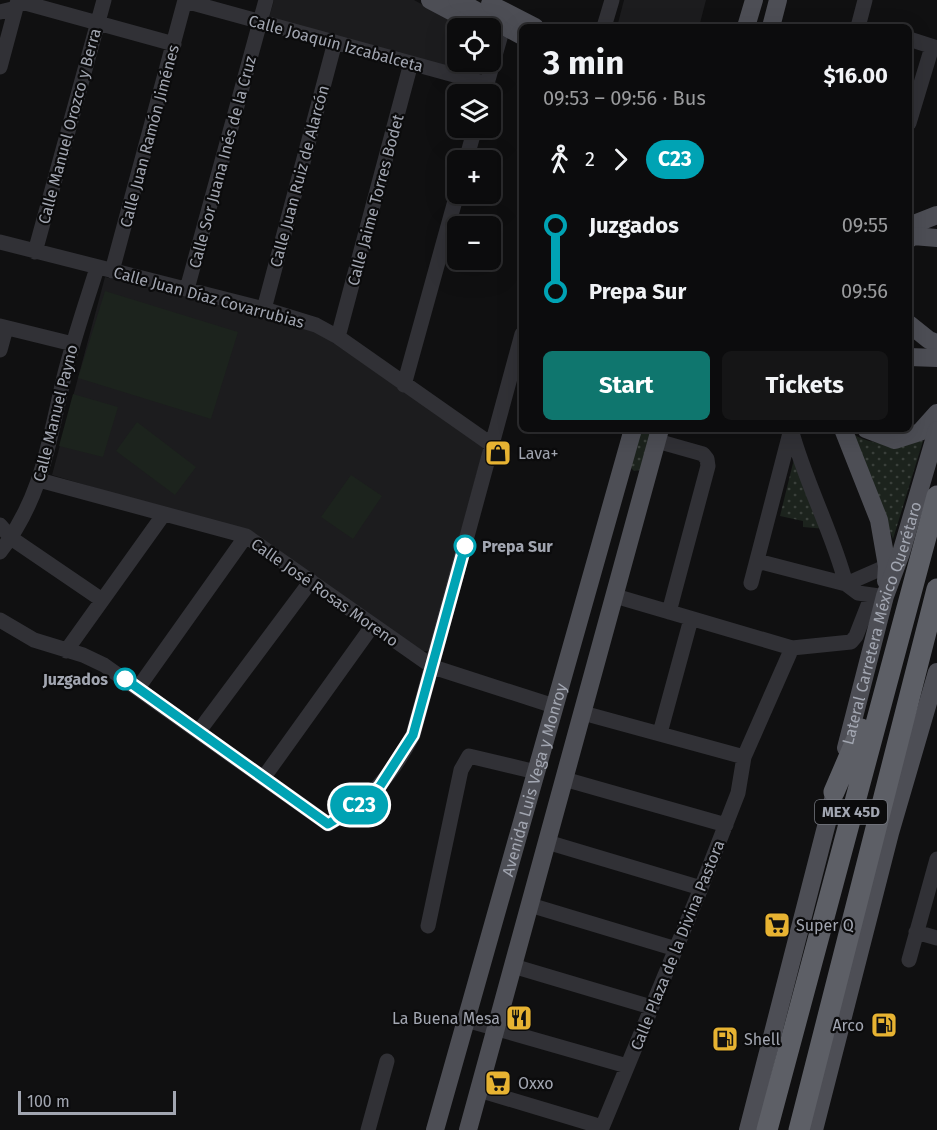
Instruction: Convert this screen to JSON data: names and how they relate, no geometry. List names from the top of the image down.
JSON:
{
  "streets": {
    "highway": ["MEX 45D"],
    "main road": ["Lateral Carretera México Querétaro", "Avenida Luis Vega y Monroy"],
    "street": [
      "Calle Joaquín Izcabalceta",
      "Calle Manuel Orozco y Berra",
      "Calle Juan Ramón Jiménes",
      "Calle Sor Juana Inés de la Cruz",
      "Calle Juan Ruiz de Alarcón",
      "Calle Jaime Torres Bodet",
      "Calle Juan Díaz Covarrubias",
      "Calle Manuel Payno",
      "Calle José Rosas Moreno",
      "Calle Plaza de la Divina Pastora"
    ]
  },
  "crossings": [
    ["Calle Joaquín Izcabalceta", "Calle Juan Ramón Jiménes"],
    ["Calle Joaquín Izcabalceta", "Calle Sor Juana Inés de la Cruz"],
    ["Calle Joaquín Izcabalceta", "Calle Juan Ruiz de Alarcón"],
    ["Calle Joaquín Izcabalceta", "Calle Jaime Torres Bodet"],
    ["Calle Manuel Orozco y Berra", "Calle Juan Díaz Covarrubias"],
    ["Calle Juan Ramón Jiménes", "Calle Juan Díaz Covarrubias"],
    ["Calle Juan Ramón Jiménes", "Calle Manuel Payno"],
    ["Calle Sor Juana Inés de la Cruz", "Calle Juan Díaz Covarrubias"],
    ["Calle Juan Ruiz de Alarcón", "Calle Juan Díaz Covarrubias"],
    ["Calle Jaime Torres Bodet", "Calle Juan Díaz Covarrubias"],
    ["Calle Juan Díaz Covarrubias", "Calle Manuel Payno"],
    ["Calle Manuel Payno", "Calle José Rosas Moreno"],
    ["Calle José Rosas Moreno", "Avenida Luis Vega y Monroy"]
  ],
  "places": {
    "shop": ["Lava+"],
    "other": ["Prepa Sur", "Juzgados"],
    "supermarket": ["Super Q", "Oxxo"],
    "restaurant": ["La Buena Mesa"],
    "fuel station": ["Arco", "Shell"]
  },
  "lines": ["bus line C23"],
  "scale_bar": "100 m",
  "page": {
    "on_map": "C23",
    "map_buttons": ["+", "−"],
    "heading": ["3 min", "09:53 – 09:56 · Bus", "$16.00"],
    "legs": ["2", "C23"],
    "list": [
      {
        "name": "Juzgados",
        "value": "09:55"
      },
      {
        "name": "Prepa Sur",
        "value": "09:56"
      }
    ],
    "buttons": ["Start", "Tickets"],
    "scale": "100 m"
  }
}
